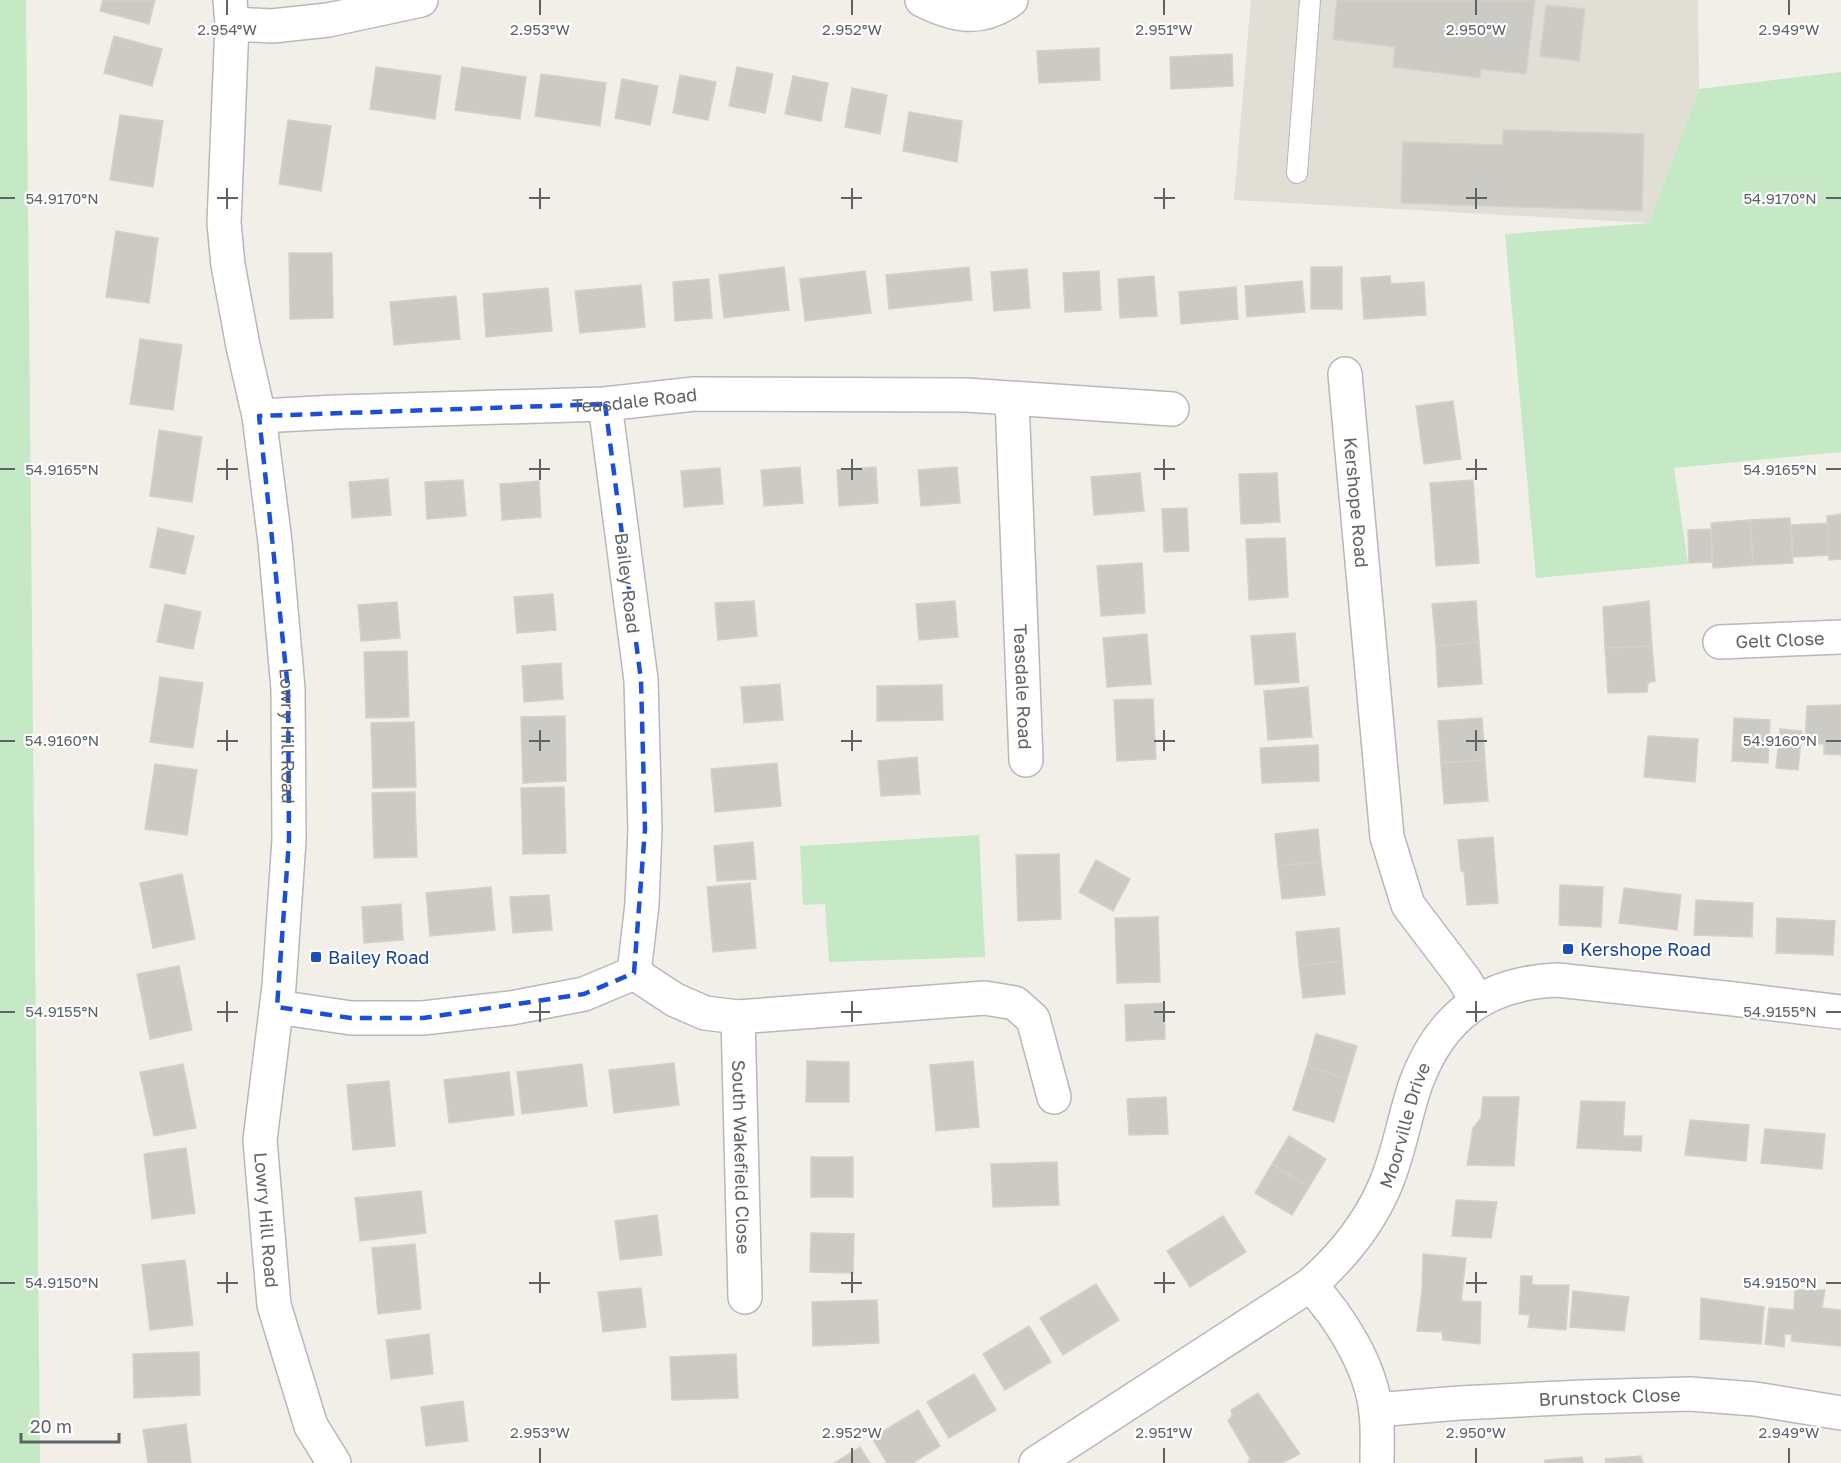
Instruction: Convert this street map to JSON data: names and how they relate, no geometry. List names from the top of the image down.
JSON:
{
  "streets": {
    "street": [
      "Teasdale Road",
      "Kershope Road",
      "Bailey Road",
      "Gelt Close",
      "Lowry Hill Road",
      "Moorville Drive",
      "South Wakefield Close",
      "Brunstock Close"
    ]
  },
  "crossings": [
    ["Teasdale Road", "Bailey Road"],
    ["Teasdale Road", "Lowry Hill Road"],
    ["Kershope Road", "Moorville Drive"]
  ],
  "places": {
    "transit": ["Kershope Road", "Bailey Road"]
  },
  "scale_bar": "20 m",
  "coordinates": [
    "2.954°W",
    "2.953°W",
    "2.952°W",
    "2.951°W",
    "2.950°W",
    "2.949°W",
    "54.9170°N",
    "54.9165°N",
    "54.9160°N",
    "54.9155°N",
    "54.9150°N"
  ]
}
